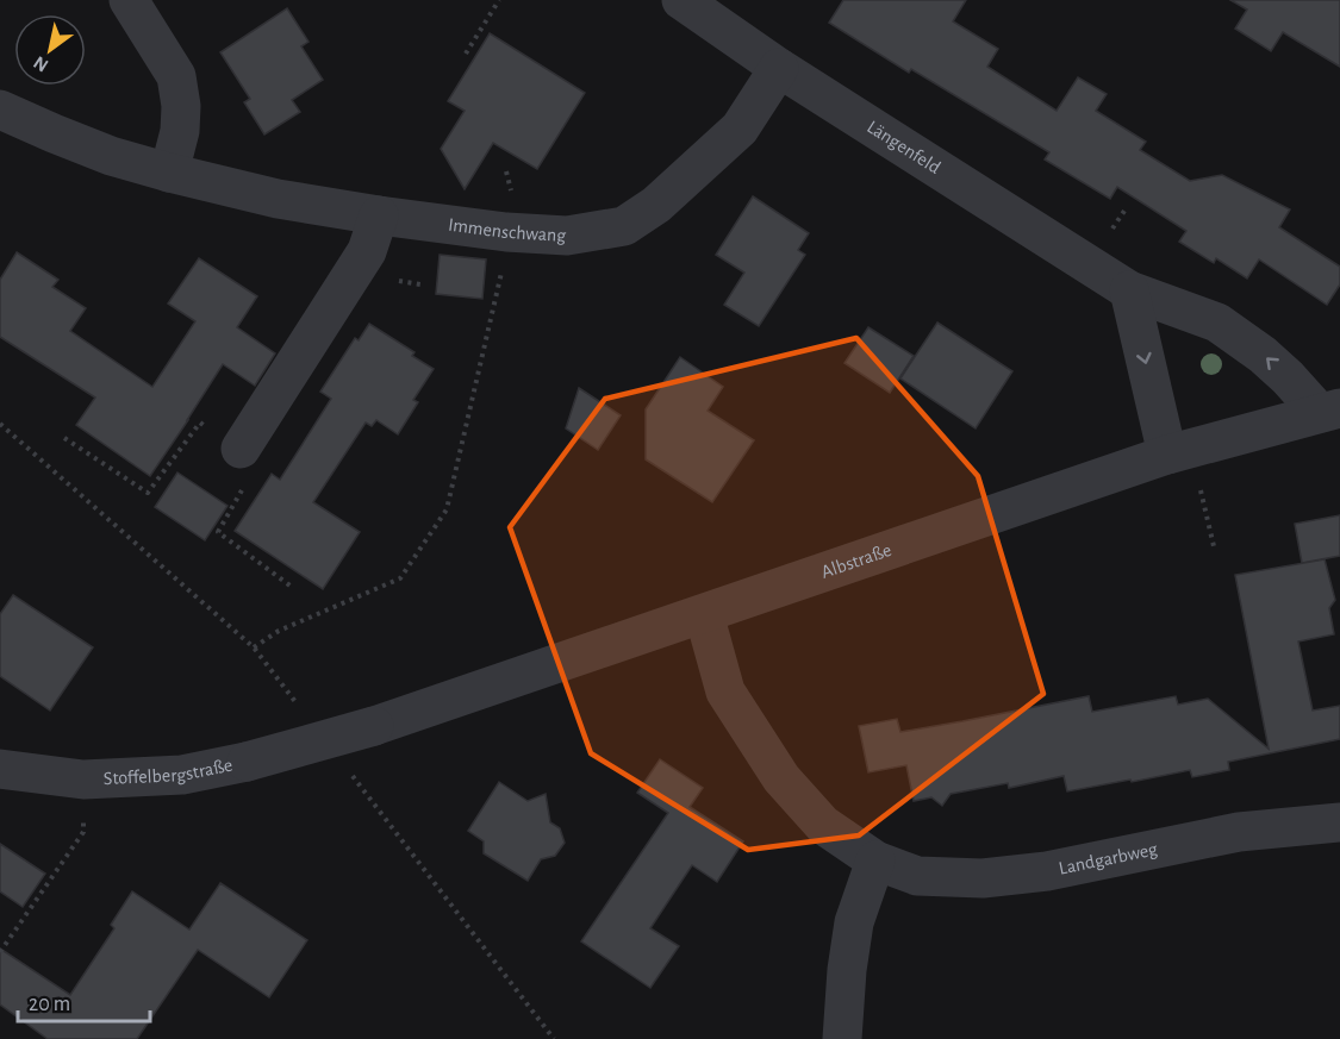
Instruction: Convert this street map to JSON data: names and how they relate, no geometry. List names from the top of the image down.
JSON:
{
  "streets": {
    "street": [
      "Längenfeld",
      "Immenschwang",
      "Albstraße",
      "Stoffelbergstraße",
      "Landgarbweg"
    ]
  },
  "crossings": [
    ["Längenfeld", "Immenschwang"],
    ["Längenfeld", "Albstraße"],
    ["Albstraße", "Stoffelbergstraße"],
    ["Albstraße", "Landgarbweg"]
  ],
  "scale_bar": "20 m",
  "north": "bottom left"
}
